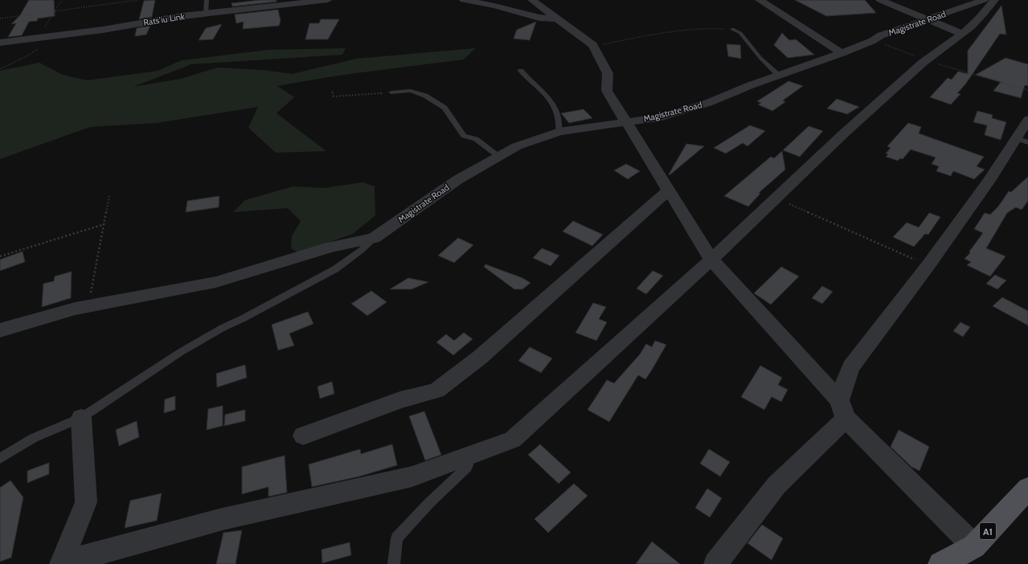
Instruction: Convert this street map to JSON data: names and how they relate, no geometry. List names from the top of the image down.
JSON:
{
  "streets": {
    "main road": ["A1"],
    "street": ["Rats'iu Link", "Magistrate Road"]
  }
}
